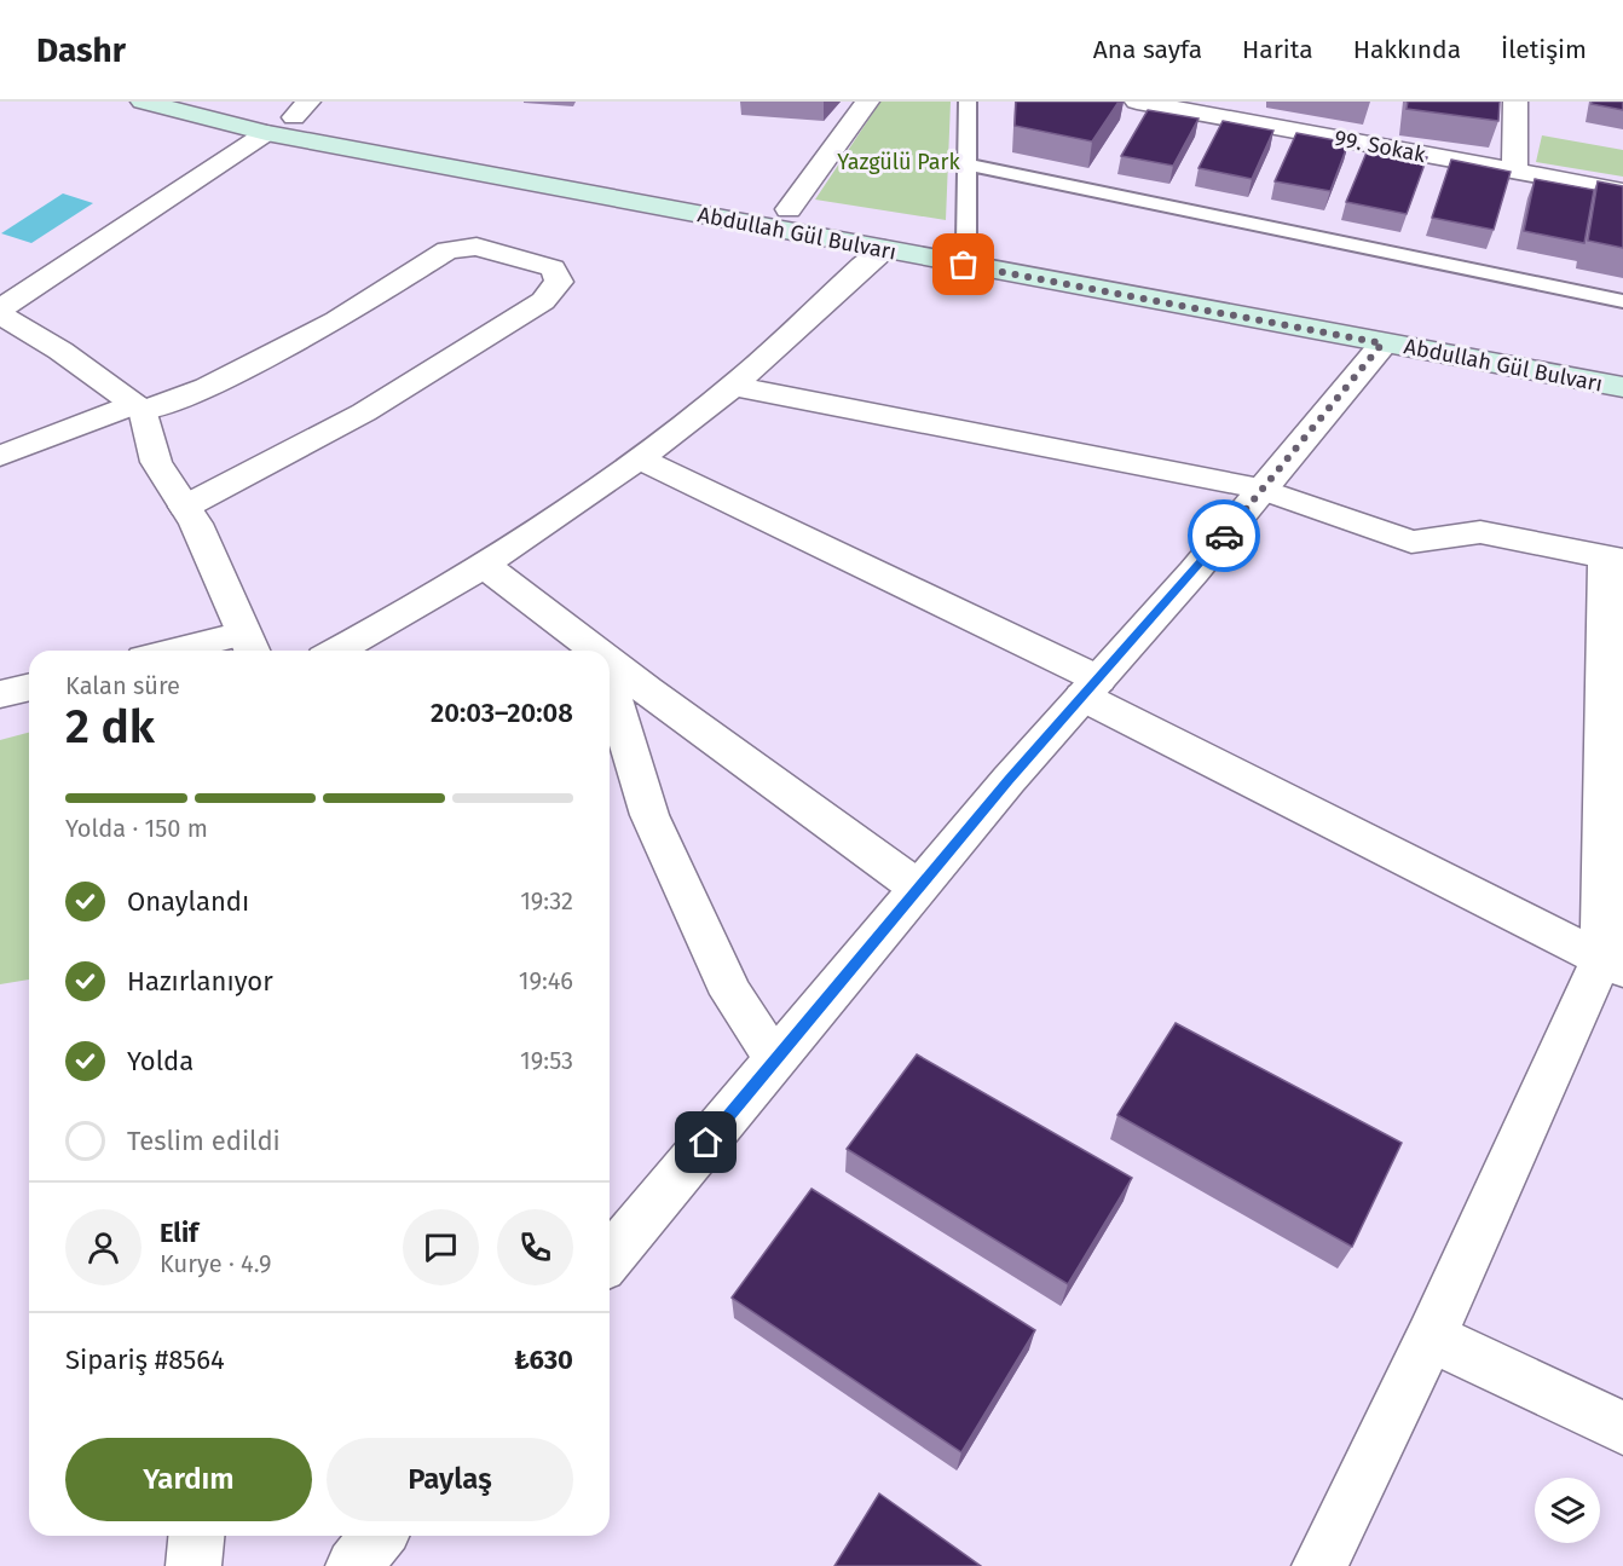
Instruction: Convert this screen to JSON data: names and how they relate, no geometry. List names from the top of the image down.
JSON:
{
  "streets": {
    "main road": ["Abdullah Gül Bulvarı"],
    "street": ["99. Sokak"]
  },
  "parks": ["Yazgülü Park"],
  "page": {
    "header": "Dashr",
    "nav": [
      "Ana sayfa",
      "Harita",
      "Hakkında",
      "İletişim"
    ],
    "heading": ["2 dk", "Kalan süre", "20:03–20:08"],
    "panel": [
      "Elif",
      "Kurye · 4.9",
      "Sipariş #8564",
      "₺630"
    ],
    "bar": "Yolda · 150 m",
    "list": [
      ["Onaylandı", "19:32"],
      ["Hazırlanıyor", "19:46"],
      ["Yolda", "19:53"],
      "Teslim edildi"
    ],
    "buttons": ["Yardım", "Paylaş"]
  }
}
